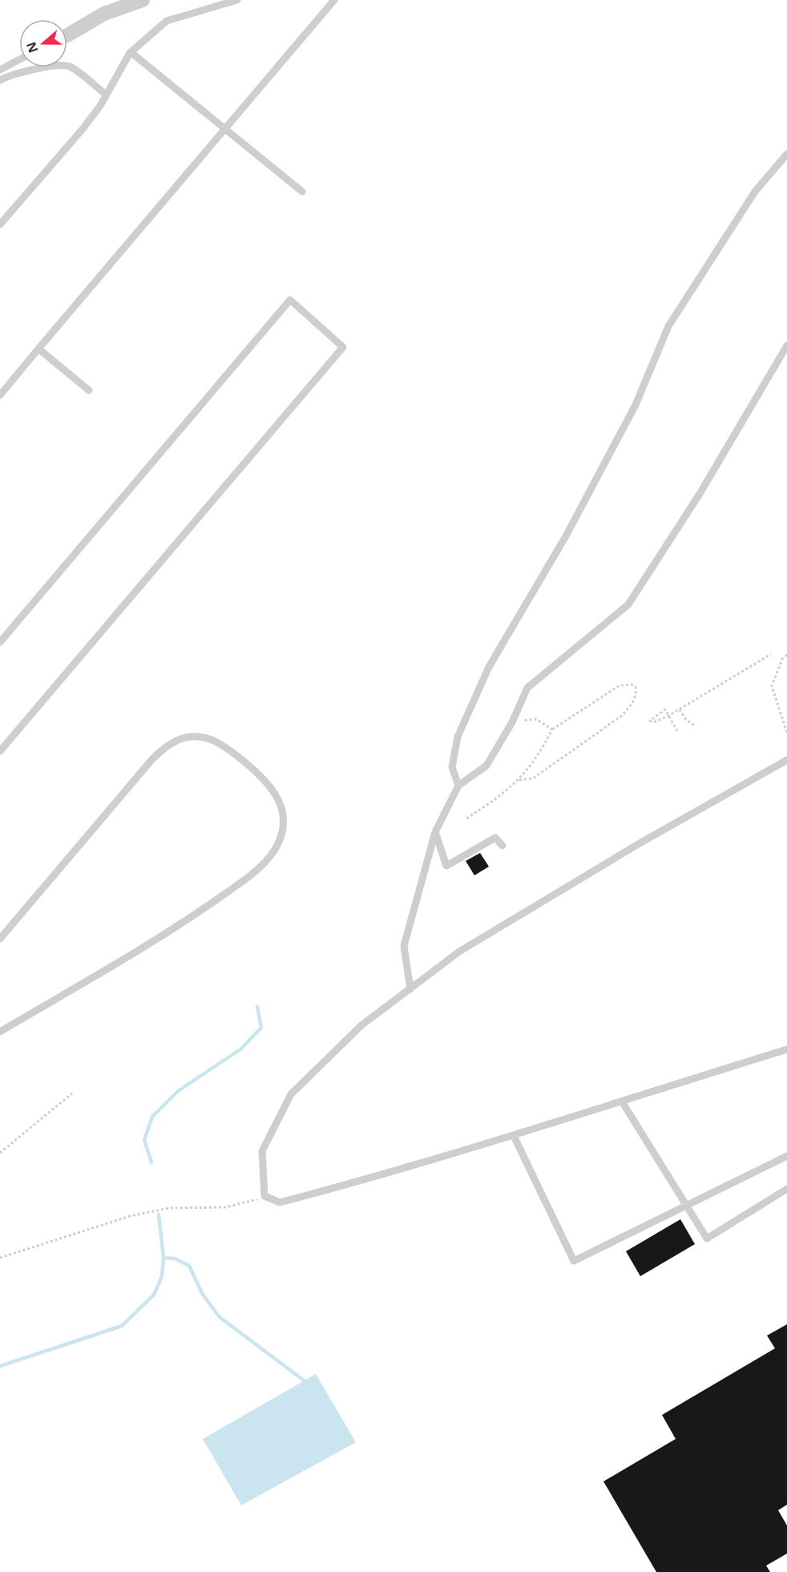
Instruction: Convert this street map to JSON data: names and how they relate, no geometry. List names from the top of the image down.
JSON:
{
  "north": "left"
}
